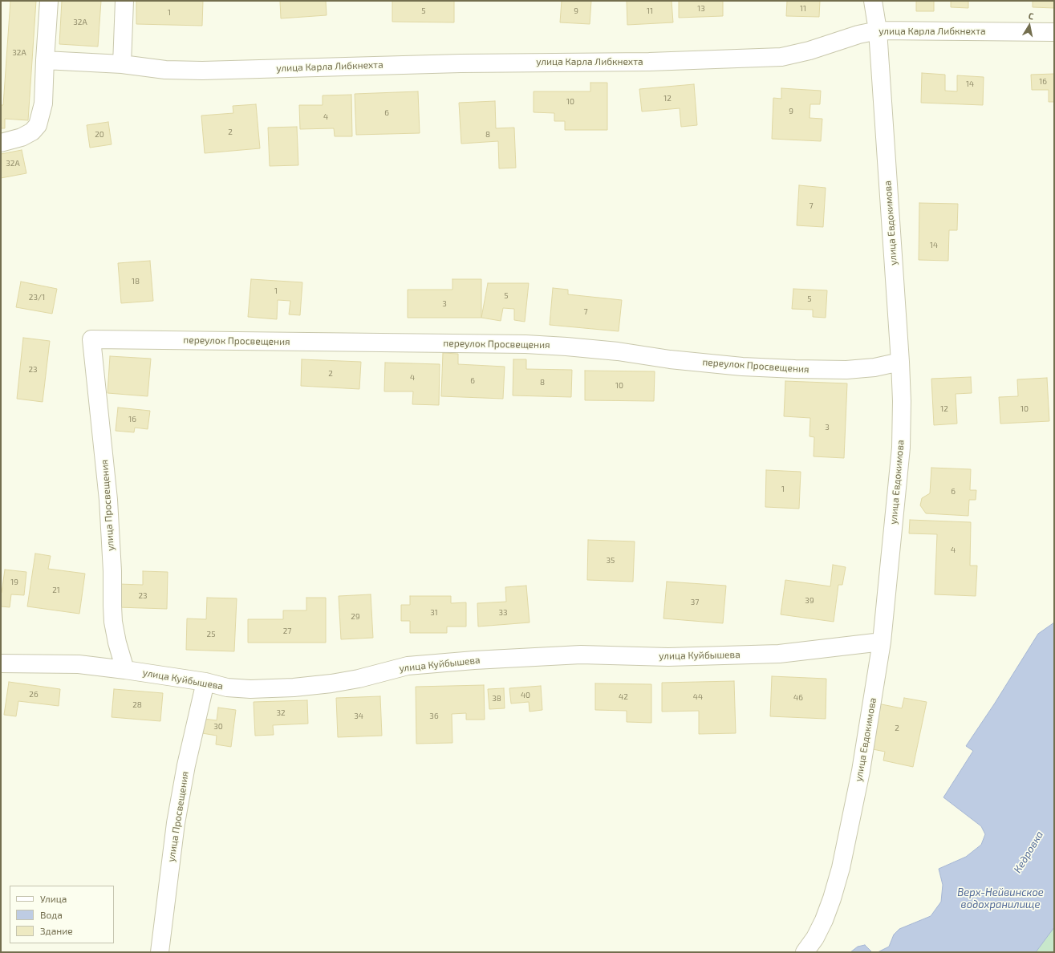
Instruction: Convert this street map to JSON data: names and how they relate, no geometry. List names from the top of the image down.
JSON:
{
  "streets": {
    "street": [
      "улица Карла Либкнехта",
      "улица Евдокимова",
      "переулок Просвещения",
      "улица Просвещения",
      "улица Куйбышева"
    ]
  },
  "crossings": [
    ["улица Карла Либкнехта", "улица Евдокимова"],
    ["улица Евдокимова", "переулок Просвещения"],
    ["улица Евдокимова", "улица Куйбышева"],
    ["переулок Просвещения", "улица Просвещения"],
    ["улица Просвещения", "улица Куйбышева"]
  ],
  "water": ["Кедровка", "Верх-Нейвинское водохранилище"],
  "house_numbers": [
    "13",
    "11",
    "5",
    "9",
    "11",
    "1",
    "32А",
    "32А",
    "16",
    "14",
    "12",
    "10",
    "9",
    "6",
    "4",
    "2",
    "20",
    "8",
    "32А",
    "7",
    "14",
    "18",
    "1",
    "5",
    "23/1",
    "5",
    "3",
    "7",
    "23",
    "2",
    "4",
    "6",
    "8",
    "10",
    "12",
    "10",
    "16",
    "3",
    "1",
    "6",
    "4",
    "35",
    "19",
    "21",
    "23",
    "39",
    "37",
    "31",
    "33",
    "29",
    "27",
    "25",
    "26",
    "40",
    "42",
    "44",
    "46",
    "38",
    "28",
    "32",
    "34",
    "36",
    "30",
    "2"
  ],
  "legend": ["Улица", "Вода", "Здание"],
  "north": "top"
}
